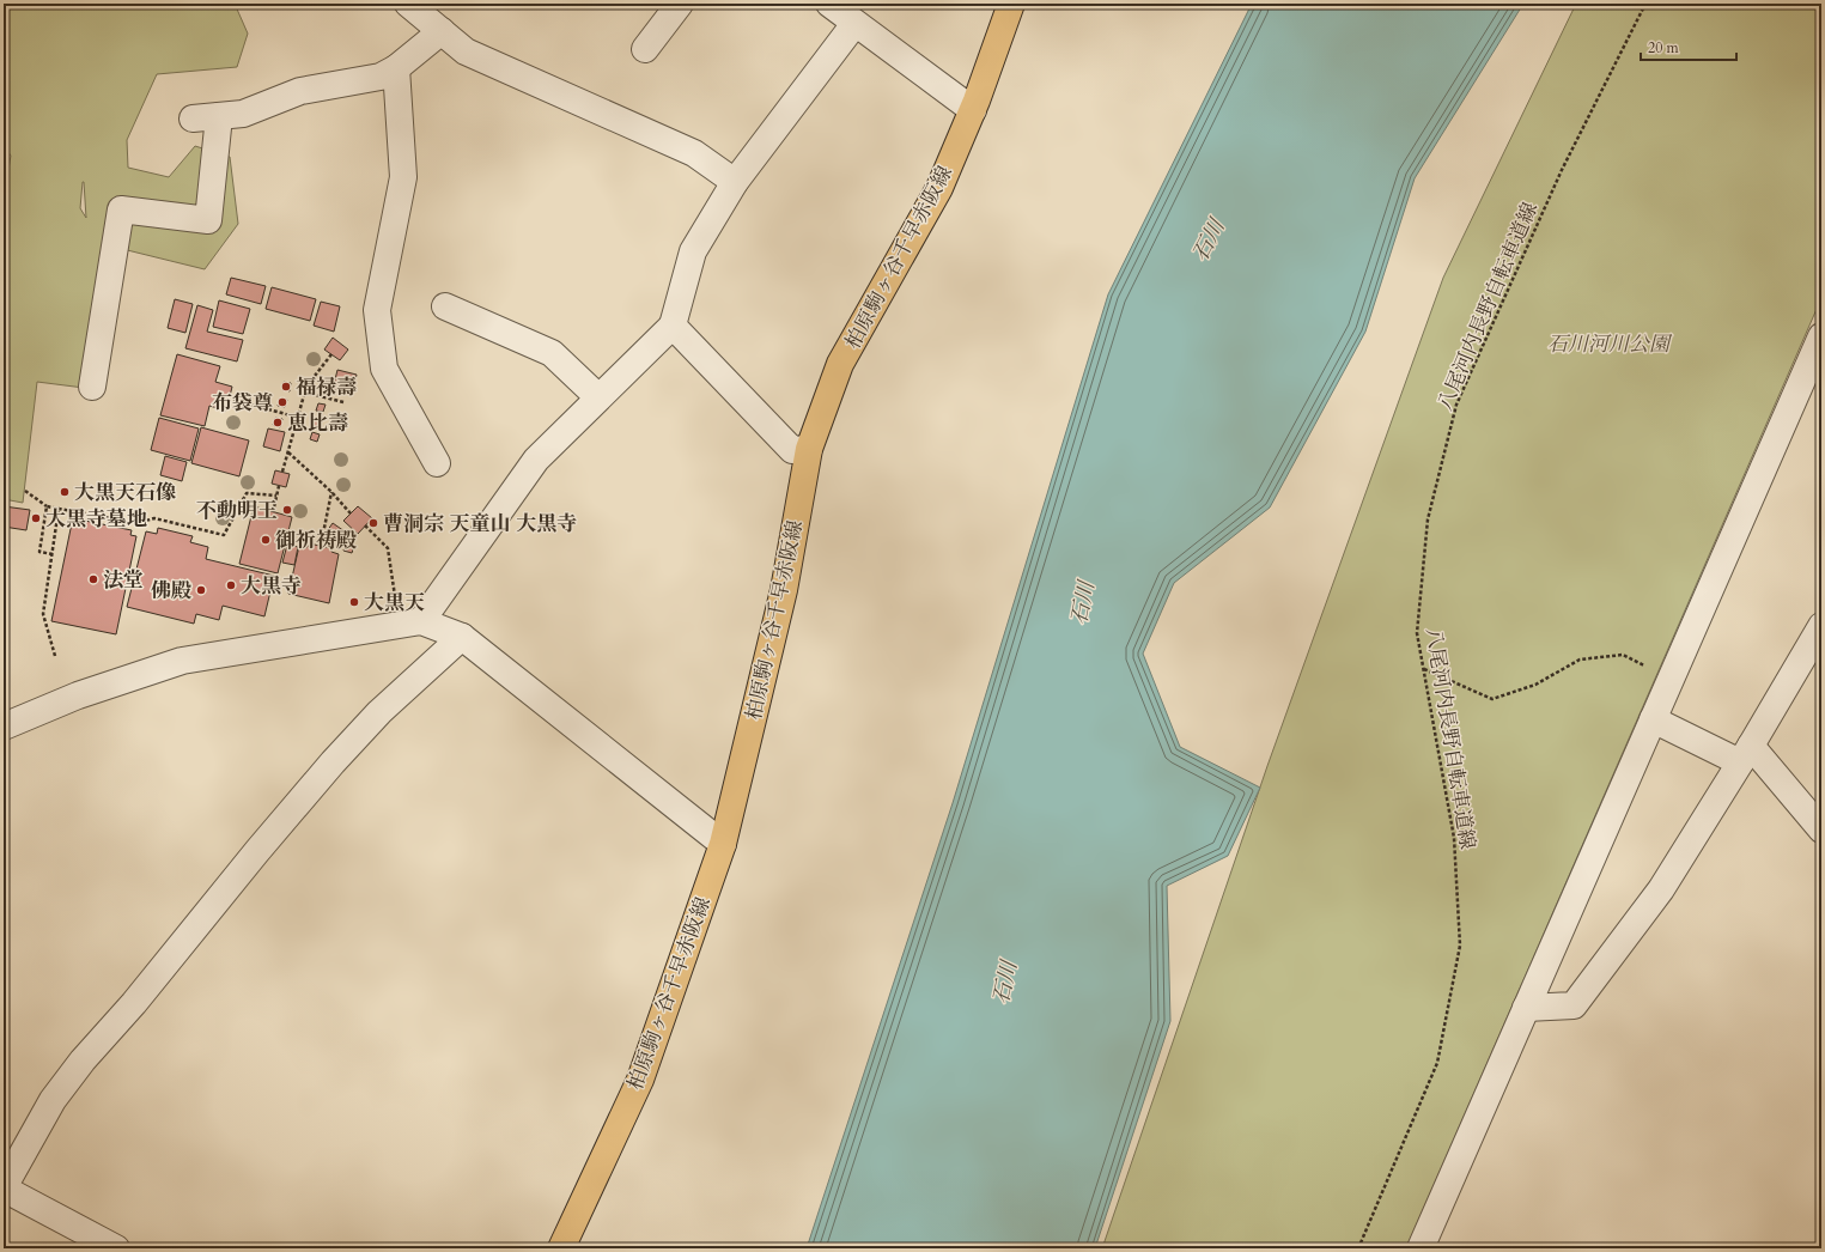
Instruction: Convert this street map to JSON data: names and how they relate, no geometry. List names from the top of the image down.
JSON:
{
  "streets": {
    "main road": ["柏原駒ヶ谷千早赤阪線"],
    "path": ["八尾河内長野自転車道線"]
  },
  "water": ["石川"],
  "parks": ["石川河川公園"],
  "places": [
    "福禄壽",
    "布袋尊",
    "恵比壽",
    "大黒天石像",
    "不動明王",
    "大黒寺墓地",
    "曹洞宗 天童山 大黒寺",
    "御祈祷殿",
    "法堂",
    "大黒寺",
    "佛殿",
    "大黒天"
  ],
  "scale_bar": "20 m"
}
